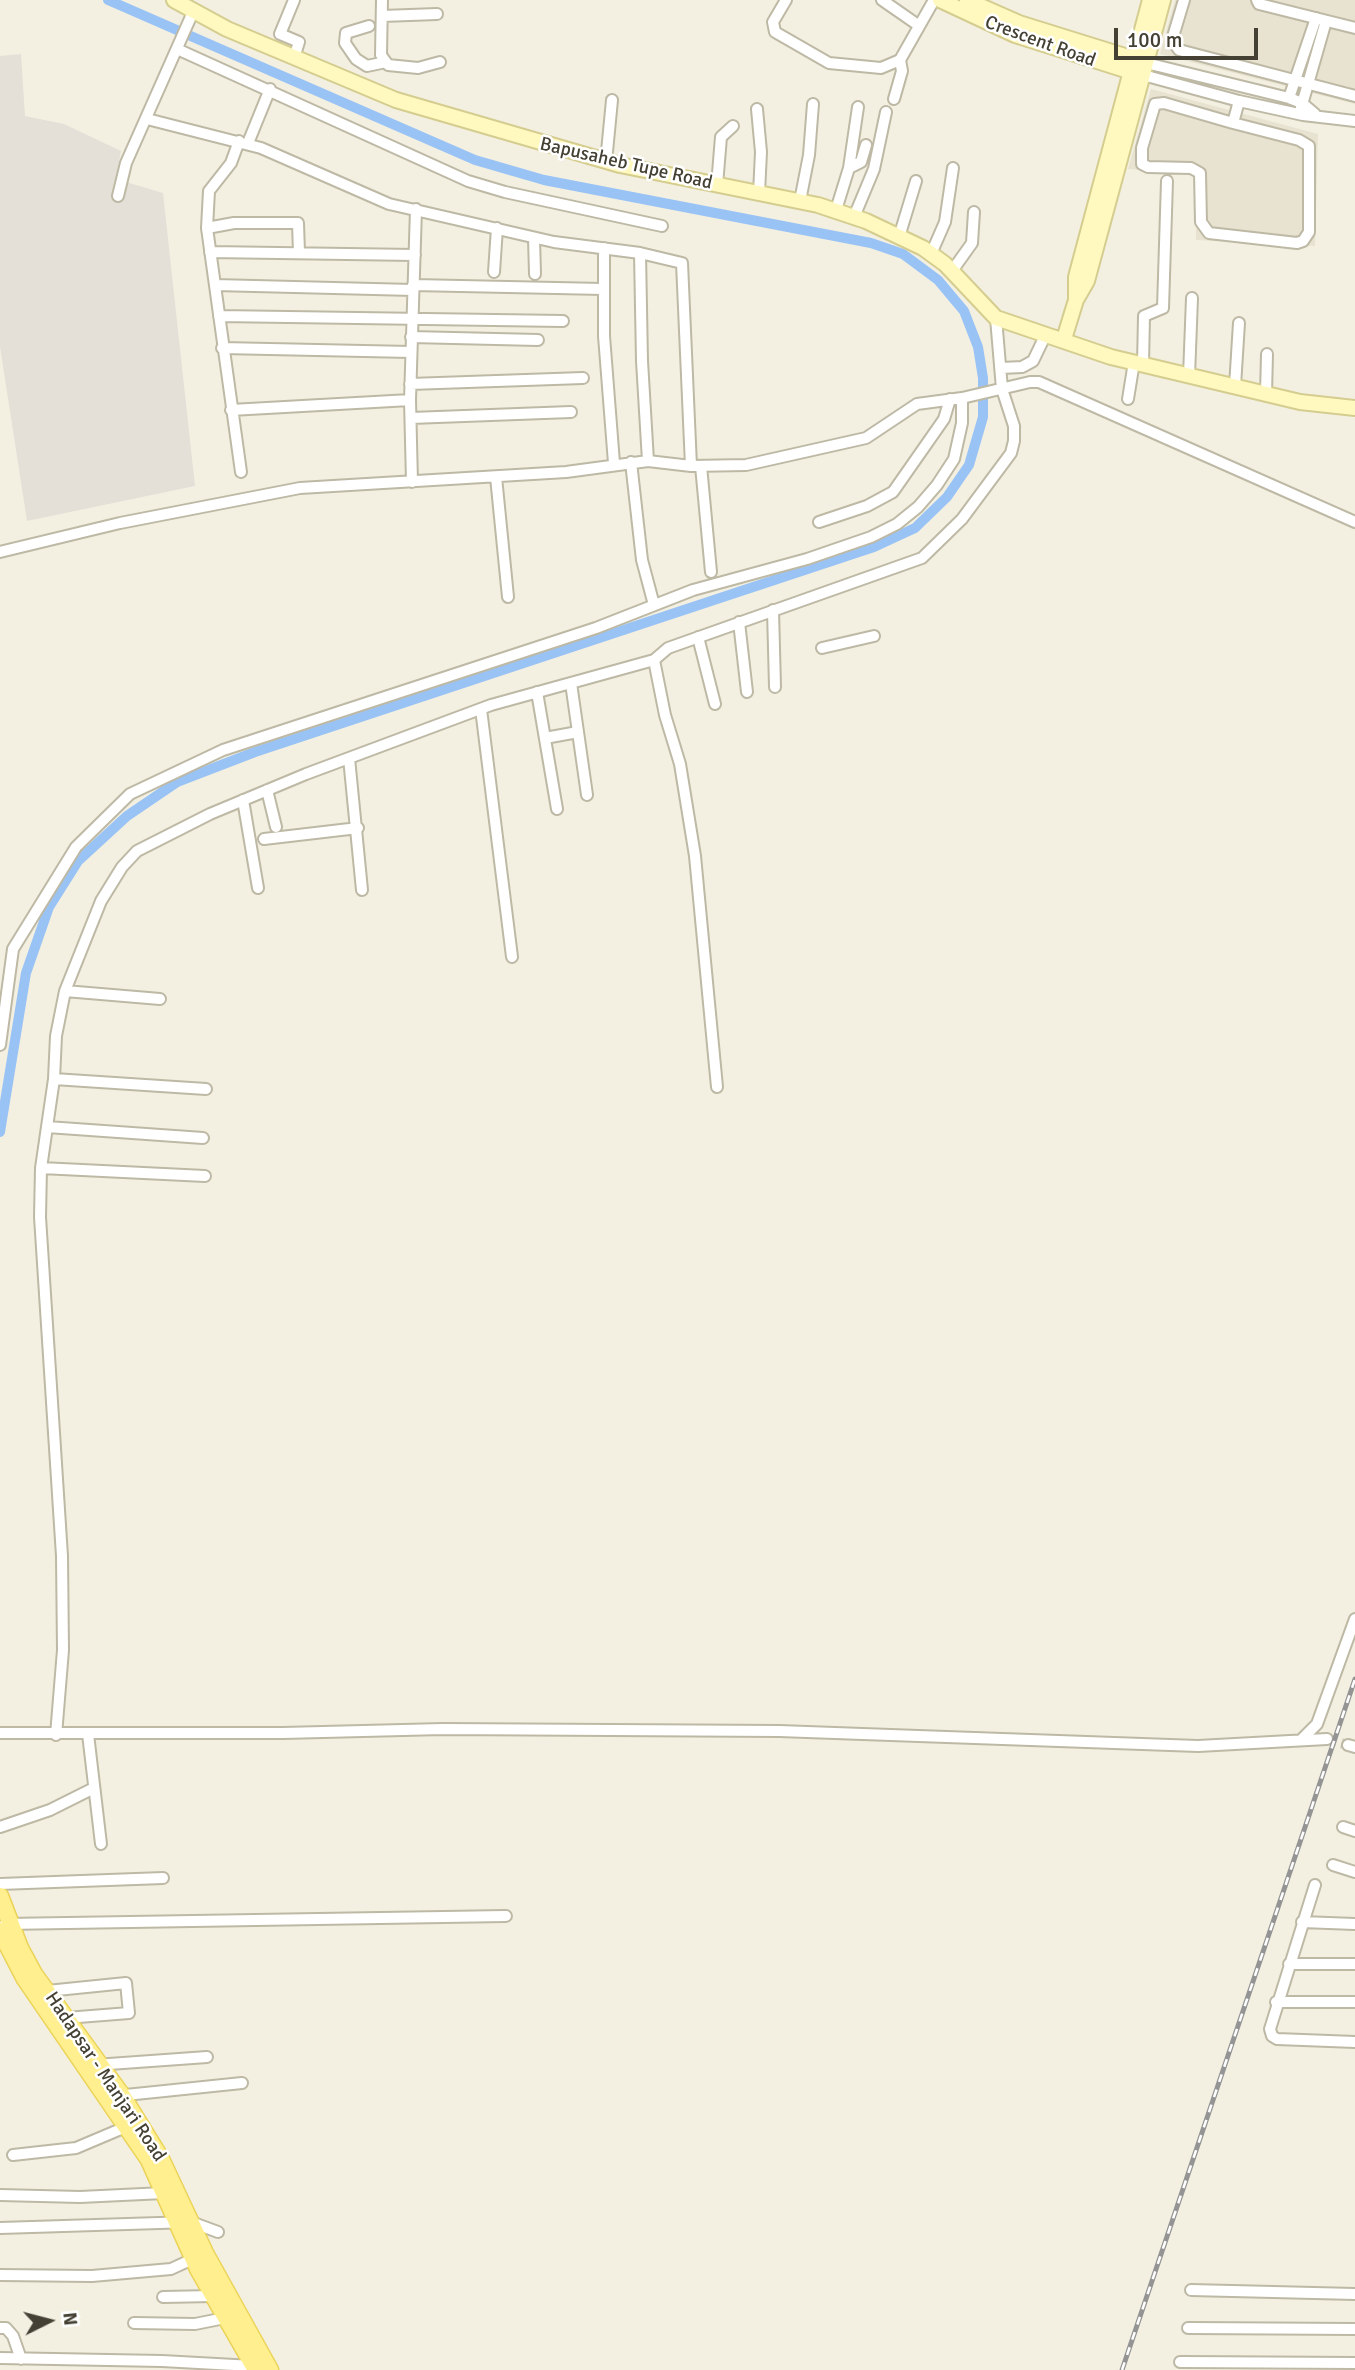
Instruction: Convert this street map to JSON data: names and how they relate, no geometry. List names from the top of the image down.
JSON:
{
  "streets": {
    "main road": ["Hadapsar - Manjari Road"],
    "street": ["Crescent Road", "Bapusaheb Tupe Road"]
  },
  "scale_bar": "100 m",
  "north": "right"
}
